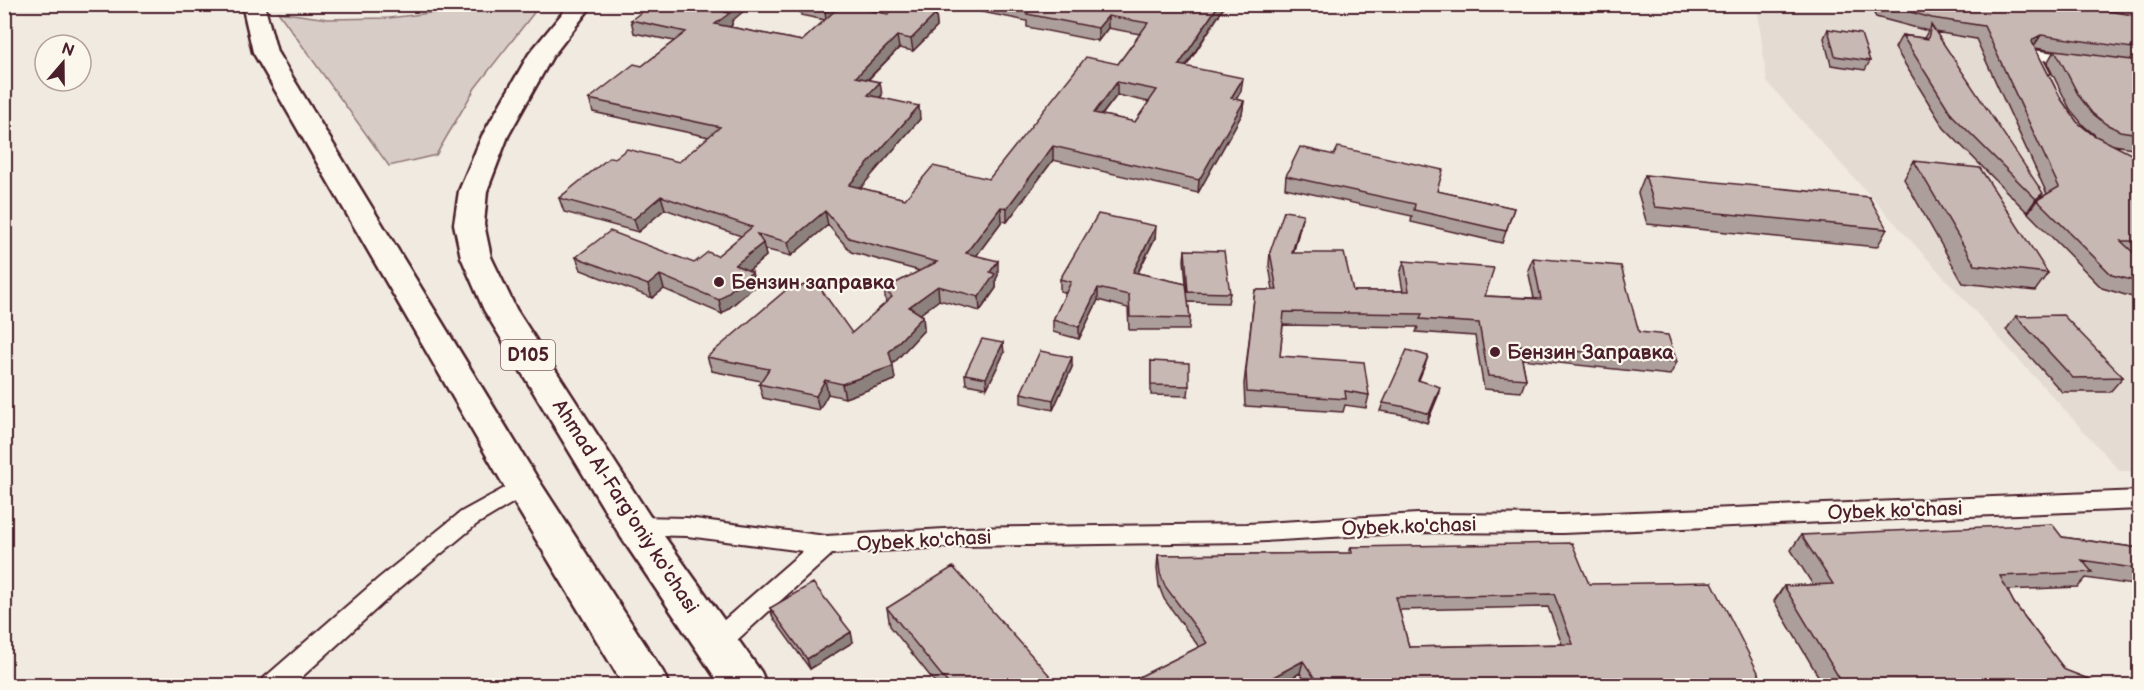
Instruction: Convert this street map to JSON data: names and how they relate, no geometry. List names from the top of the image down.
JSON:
{
  "streets": {
    "highway": ["D105", "Ahmad Al-Farg'oniy ko'chasi"],
    "street": ["Oybek ko'chasi"]
  },
  "crossings": [
    ["Ahmad Al-Farg'oniy ko'chasi", "Oybek ko'chasi"]
  ],
  "places": ["Бензин заправка", "Бензин Заправка"],
  "north": "top"
}
